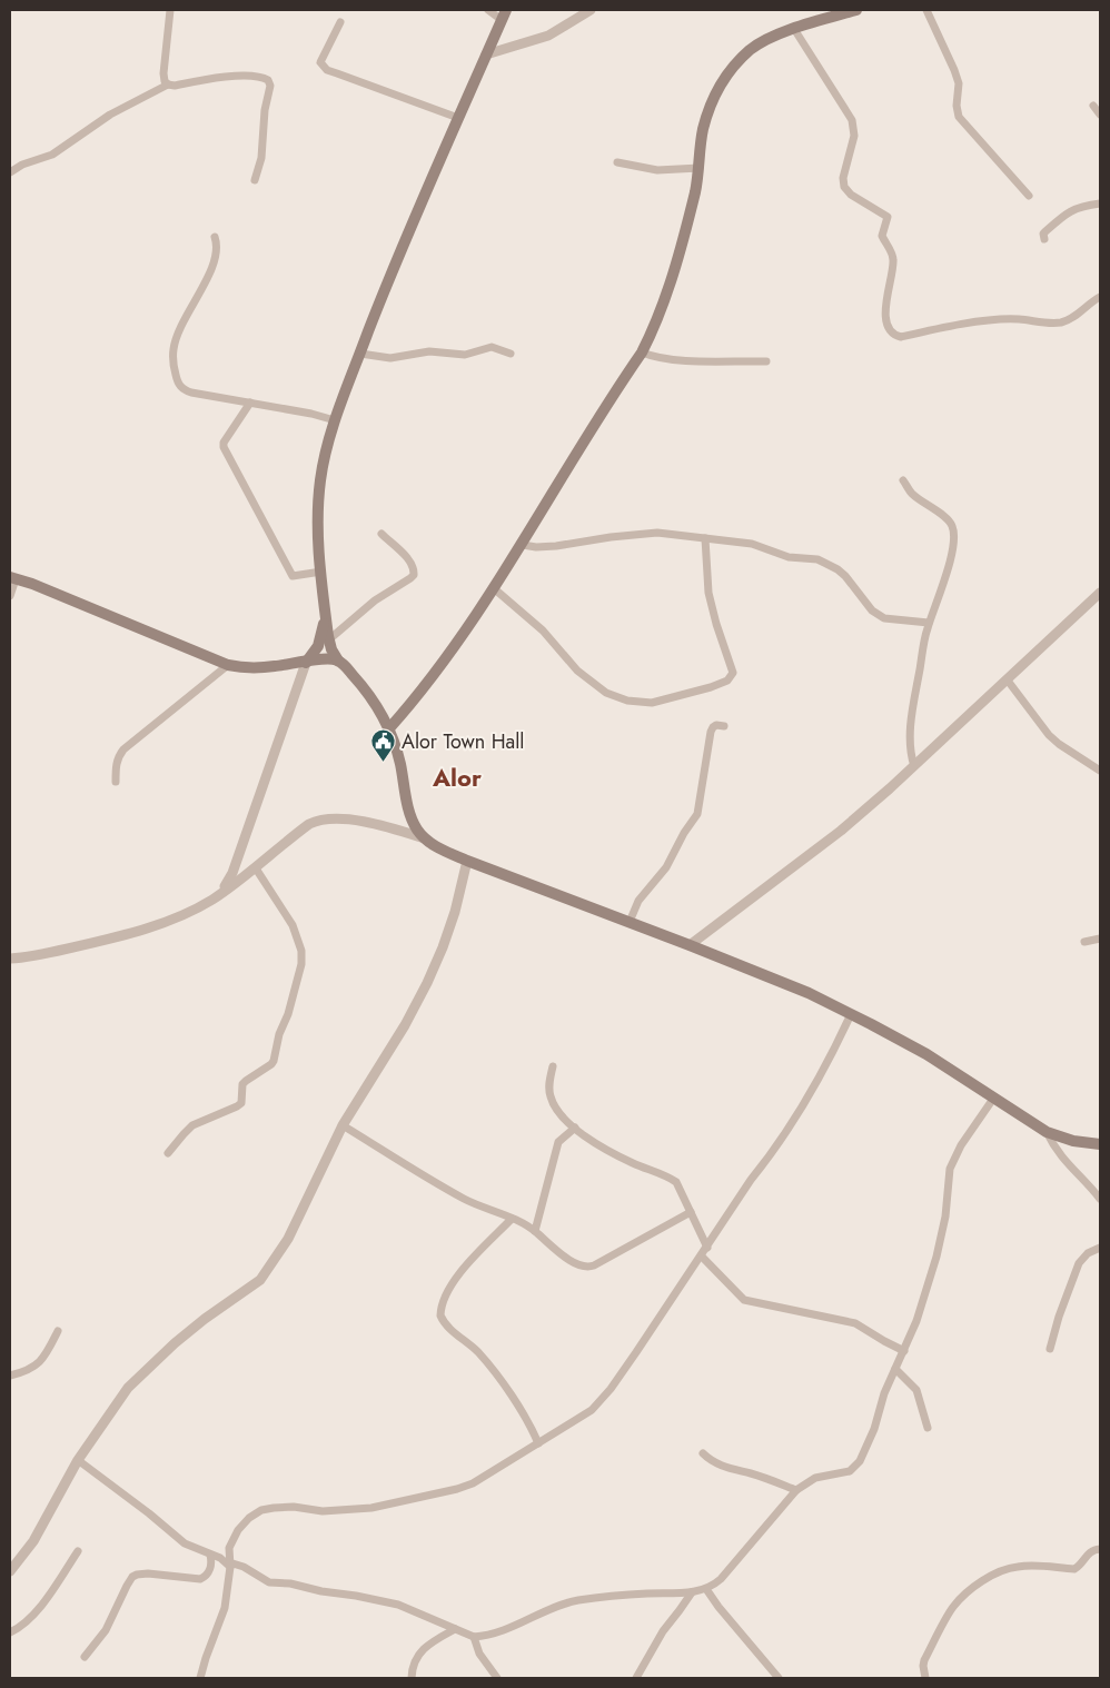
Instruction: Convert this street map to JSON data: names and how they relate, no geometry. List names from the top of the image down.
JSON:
{
  "districts": ["Alor"],
  "places": {
    "public building": ["Alor Town Hall"]
  }
}
